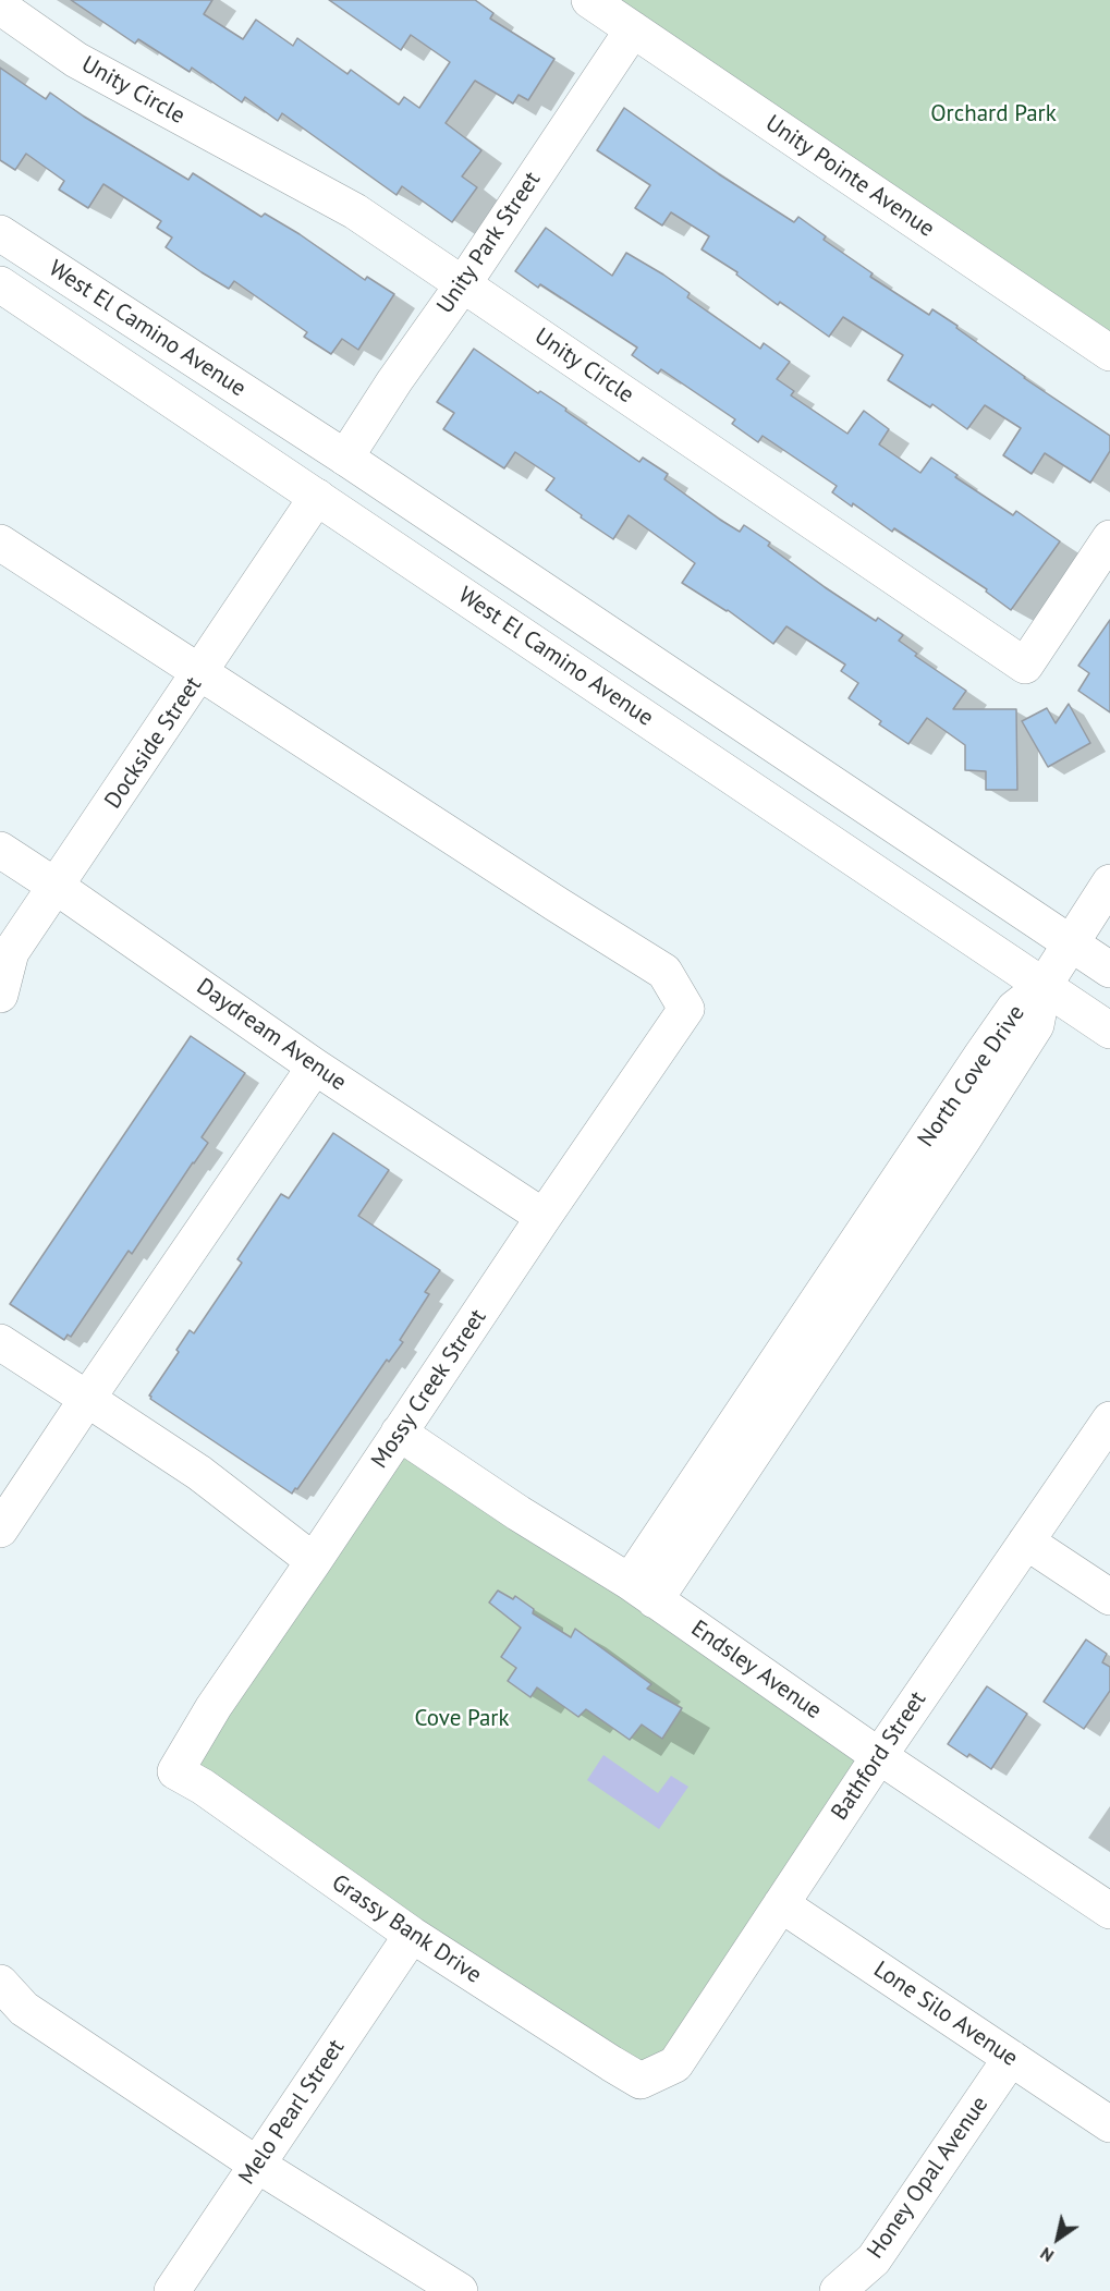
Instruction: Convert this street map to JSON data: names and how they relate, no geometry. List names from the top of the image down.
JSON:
{
  "streets": {
    "street": [
      "Unity Circle",
      "Unity Pointe Avenue",
      "Unity Park Street",
      "West El Camino Avenue",
      "Dockside Street",
      "Daydream Avenue",
      "North Cove Drive",
      "Mossy Creek Street",
      "Endsley Avenue",
      "Bathford Street",
      "Grassy Bank Drive",
      "Lone Silo Avenue",
      "Melo Pearl Street",
      "Honey Opal Avenue"
    ]
  },
  "crossings": [
    ["Unity Circle", "Unity Park Street"],
    ["Unity Pointe Avenue", "Unity Park Street"],
    ["Unity Park Street", "West El Camino Avenue"],
    ["West El Camino Avenue", "Dockside Street"],
    ["West El Camino Avenue", "North Cove Drive"],
    ["Dockside Street", "Daydream Avenue"],
    ["Dockside Street", "Mossy Creek Street"],
    ["Daydream Avenue", "Mossy Creek Street"],
    ["North Cove Drive", "Endsley Avenue"],
    ["Mossy Creek Street", "Endsley Avenue"],
    ["Mossy Creek Street", "Grassy Bank Drive"],
    ["Endsley Avenue", "Bathford Street"],
    ["Bathford Street", "Grassy Bank Drive"],
    ["Bathford Street", "Lone Silo Avenue"],
    ["Grassy Bank Drive", "Melo Pearl Street"],
    ["Lone Silo Avenue", "Honey Opal Avenue"]
  ],
  "parks": ["Orchard Park", "Cove Park"],
  "north": "bottom left"
}
